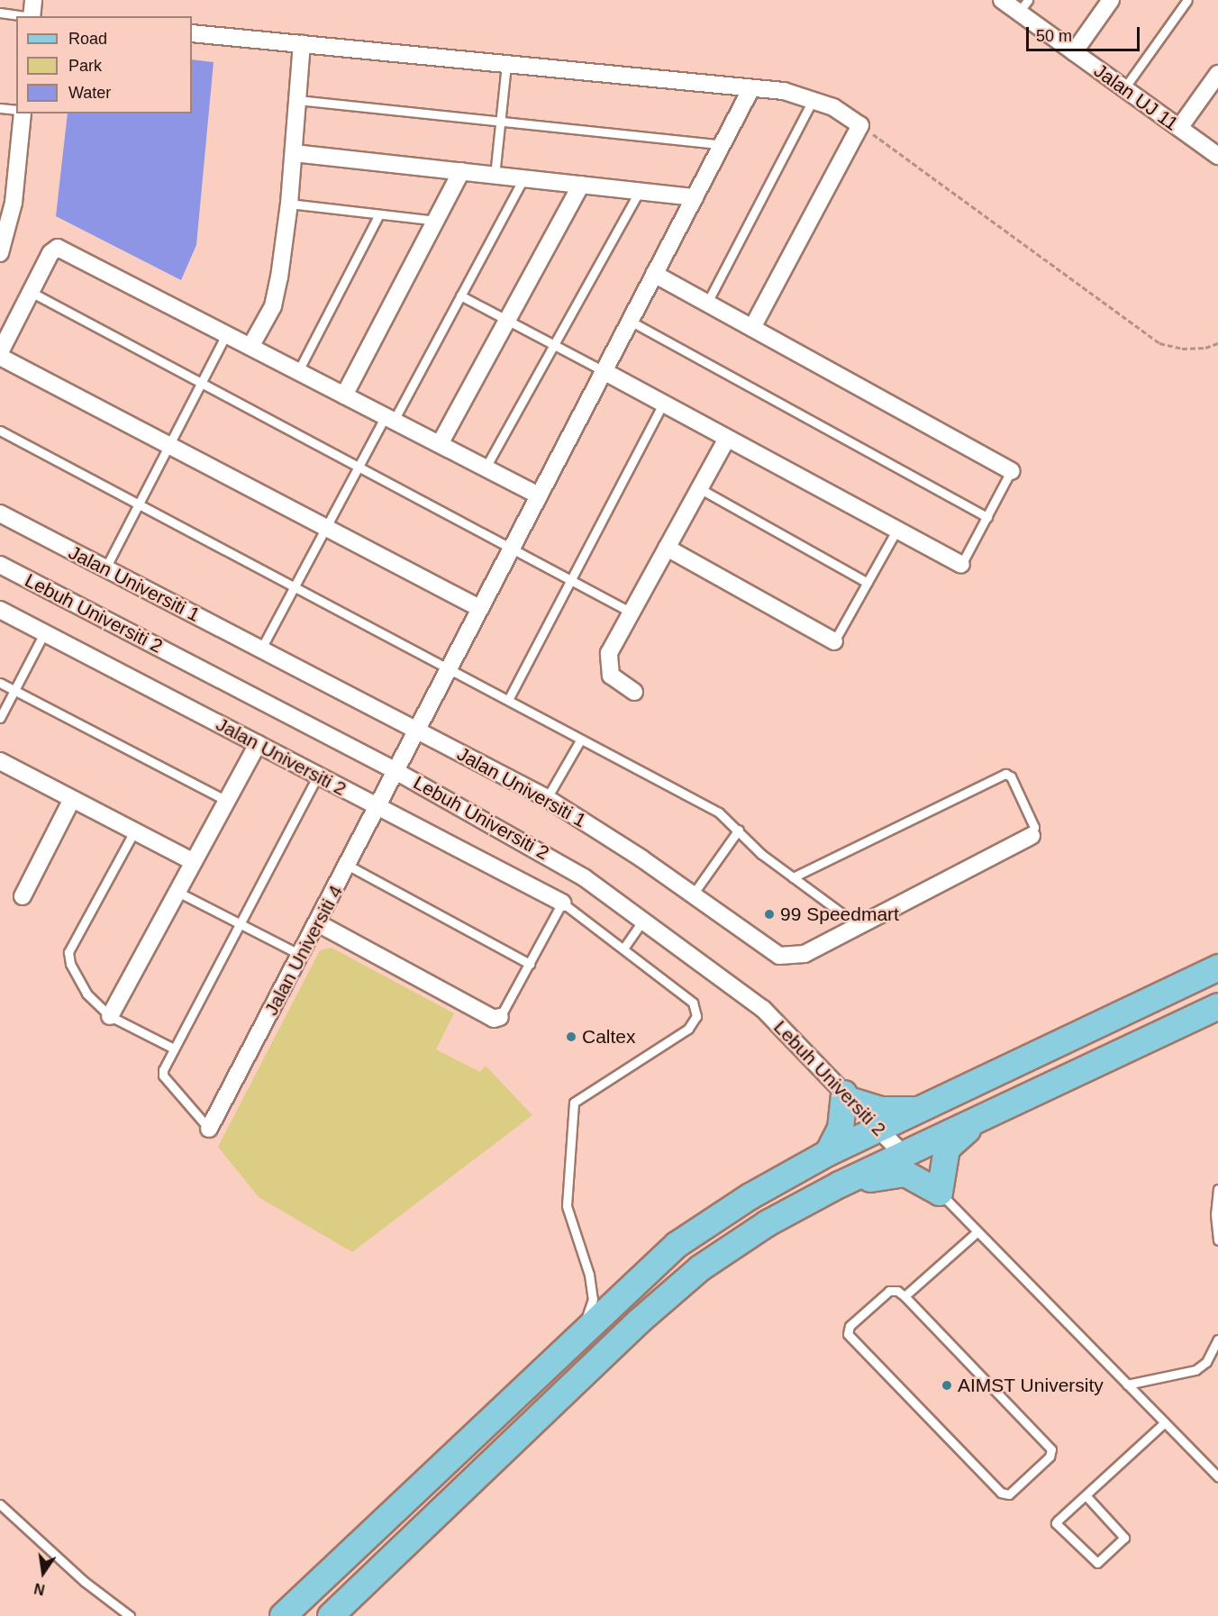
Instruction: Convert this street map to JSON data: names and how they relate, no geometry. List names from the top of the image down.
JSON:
{
  "streets": {
    "street": [
      "Jalan UJ 11",
      "Jalan Universiti 1",
      "Lebuh Universiti 2",
      "Jalan Universiti 2",
      "Jalan Universiti 4"
    ]
  },
  "crossings": [
    ["Jalan Universiti 1", "Jalan Universiti 4"],
    ["Lebuh Universiti 2", "Jalan Universiti 4"],
    ["Jalan Universiti 2", "Jalan Universiti 4"]
  ],
  "places": ["99 Speedmart", "Caltex", "AIMST University"],
  "legend": ["Road", "Park", "Water"],
  "scale_bar": "50 m",
  "north": "bottom"
}
